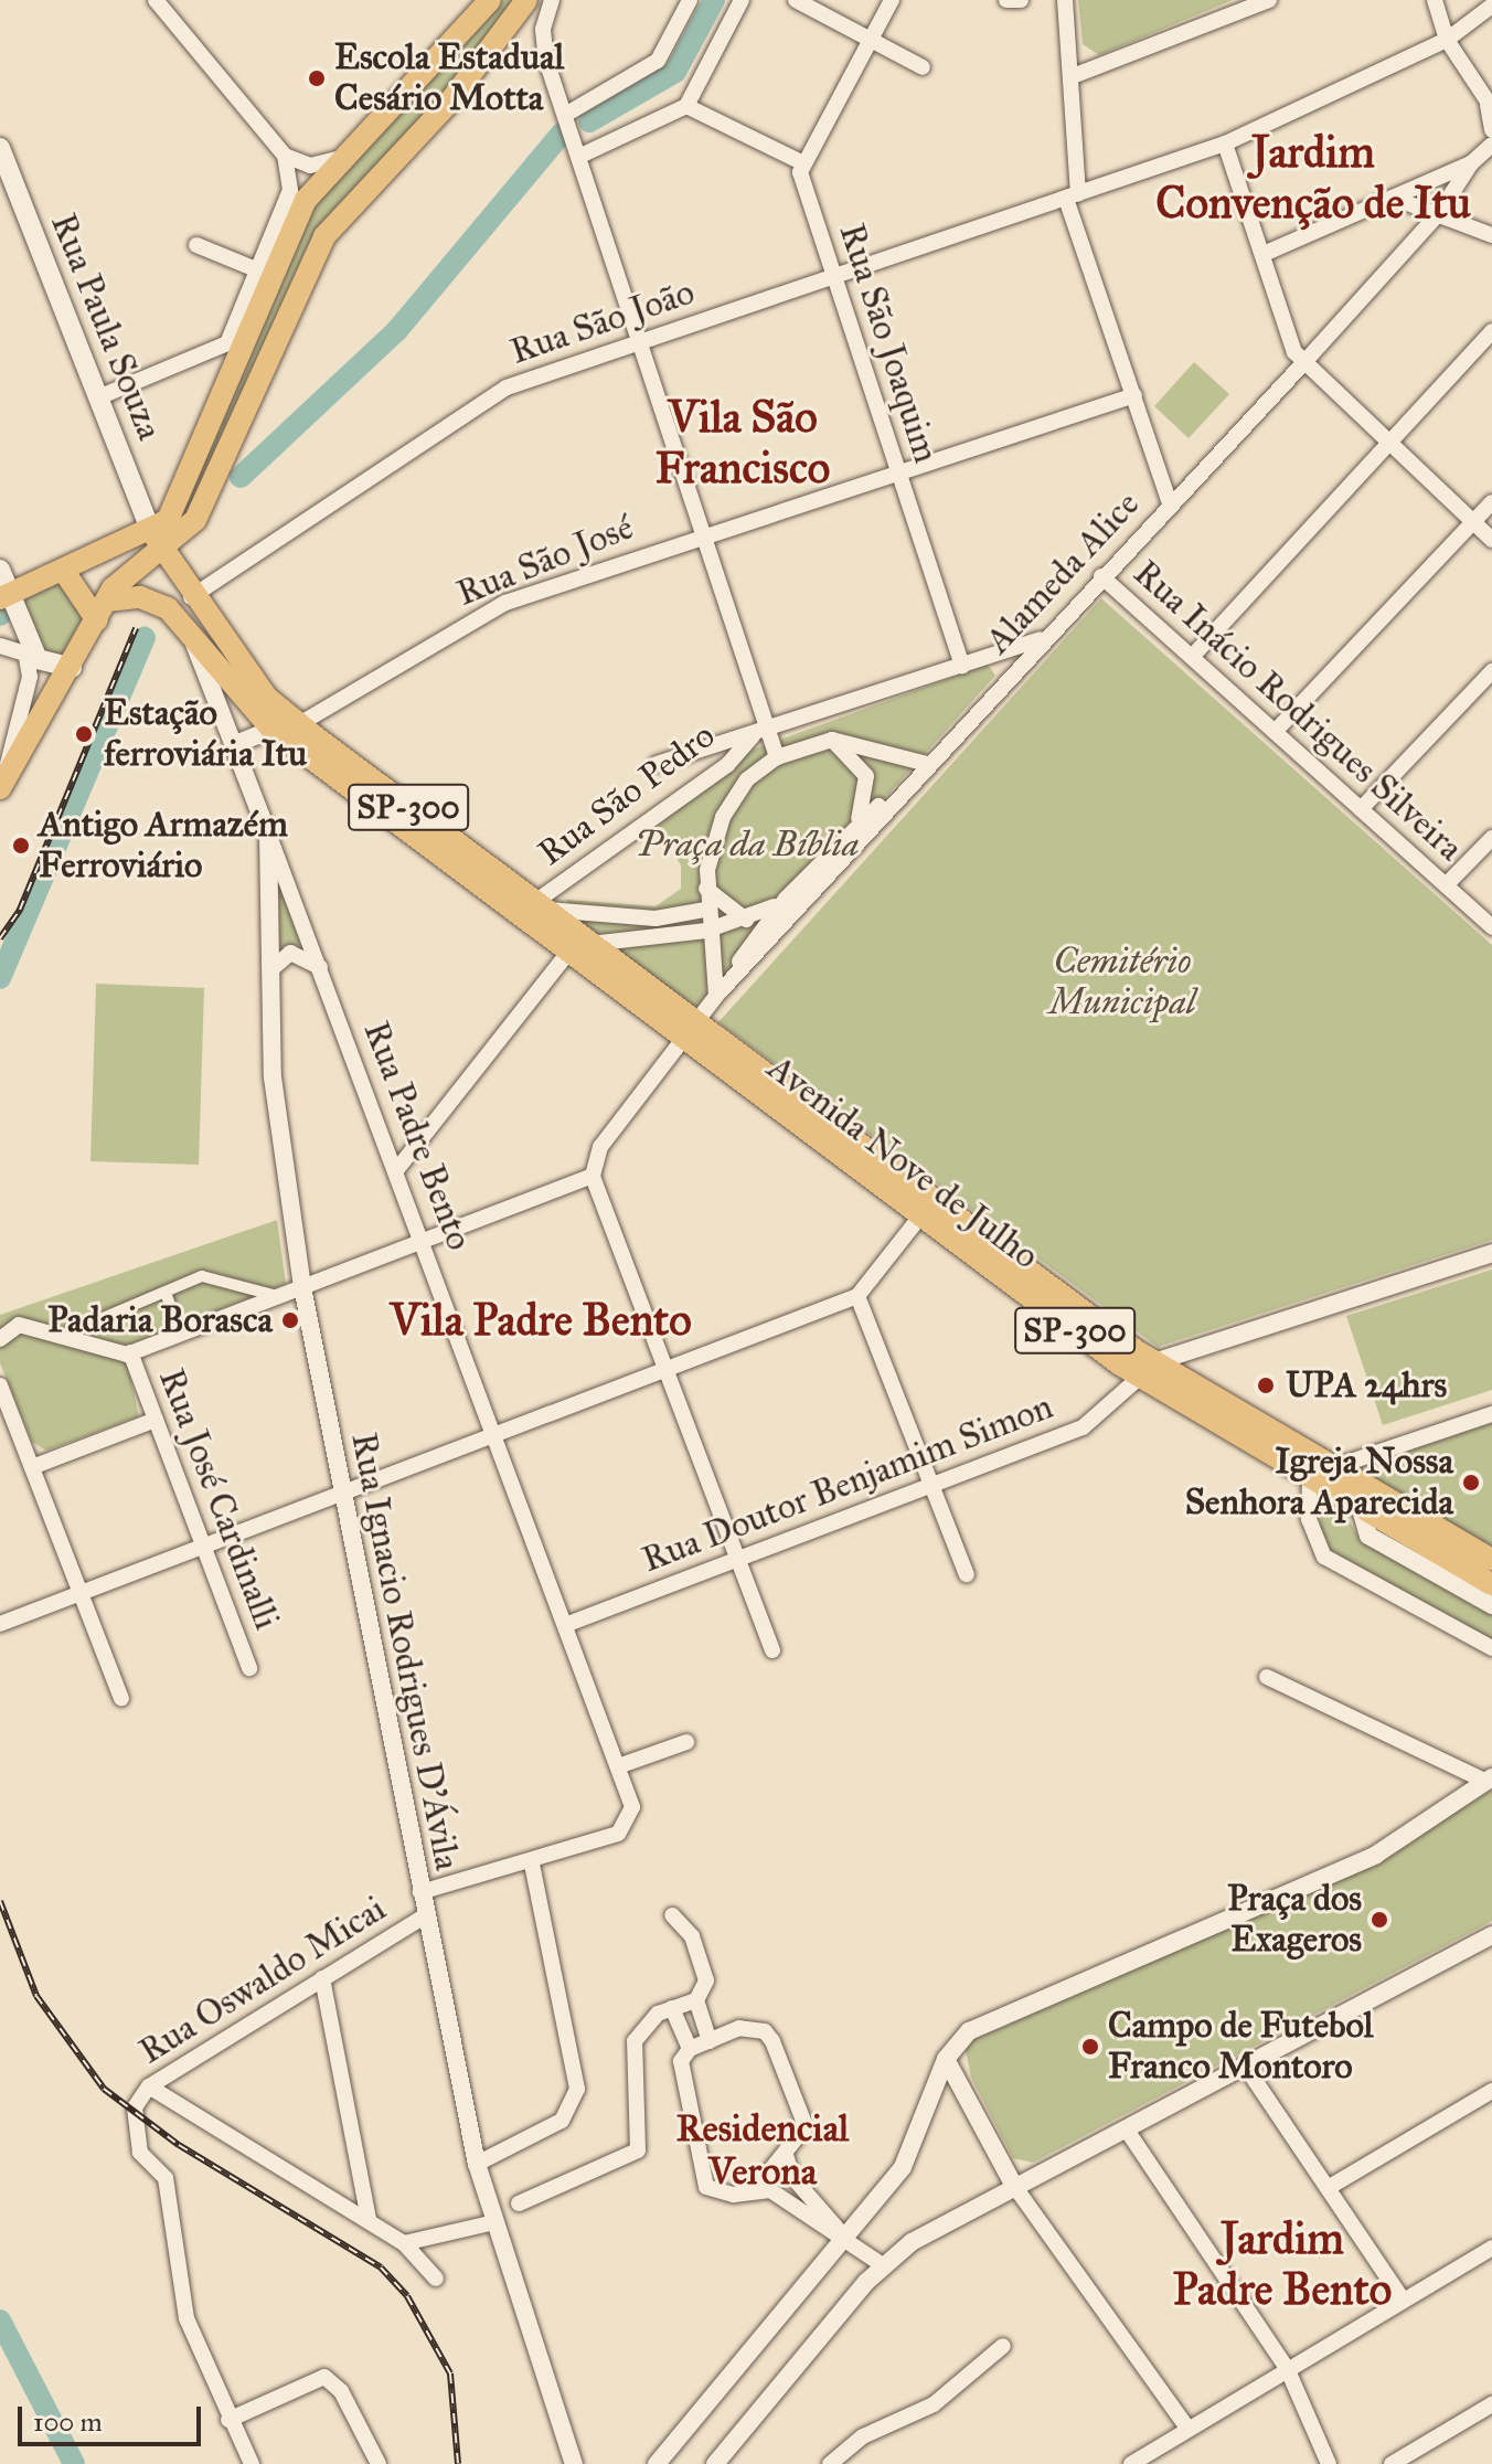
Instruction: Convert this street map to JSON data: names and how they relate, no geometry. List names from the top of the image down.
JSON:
{
  "streets": {
    "main road": ["Rua Paula Souza", "SP-300", "Avenida Nove de Julho"],
    "street": [
      "Rua São João",
      "Rua São Joaquim",
      "Rua São José",
      "Alameda Alice",
      "Rua Inácio Rodrigues Silveira",
      "Rua São Pedro",
      "Rua Padre Bento",
      "Rua Doutor Benjamim Simon",
      "Rua José Cardinalli",
      "Rua Ignacio Rodrigues D'Ávila",
      "Rua Oswaldo Micai"
    ]
  },
  "crossings": [
    ["Rua São João", "Rua São Joaquim"],
    ["Rua São João", "SP-300"],
    ["Rua Paula Souza", "SP-300"],
    ["Rua São Joaquim", "Rua São José"],
    ["Rua São Joaquim", "Rua São Pedro"],
    ["Rua São José", "SP-300"],
    ["Alameda Alice", "Rua Inácio Rodrigues Silveira"],
    ["Alameda Alice", "Rua São Pedro"],
    ["Alameda Alice", "SP-300"],
    ["Alameda Alice", "Avenida Nove de Julho"],
    ["Rua São Pedro", "SP-300"],
    ["SP-300", "Rua Padre Bento"],
    ["SP-300", "Avenida Nove de Julho"],
    ["SP-300", "Rua Doutor Benjamim Simon"],
    ["Rua Padre Bento", "Rua Doutor Benjamim Simon"],
    ["Rua Padre Bento", "Rua Ignacio Rodrigues D'Ávila"],
    ["Avenida Nove de Julho", "Rua Doutor Benjamim Simon"],
    ["Rua Ignacio Rodrigues D'Ávila", "Rua Oswaldo Micai"]
  ],
  "districts": [
    "Jardim Convenção de Itu",
    "Vila São Francisco",
    "Vila Padre Bento",
    "Residencial Verona",
    "Jardim Padre Bento"
  ],
  "parks": ["Praça da Bíblia", "Cemitério Municipal"],
  "places": [
    "Escola Estadual Cesário Motta",
    "Estação ferroviária Itu",
    "Antigo Armazém Ferroviário",
    "Padaria Borasca",
    "UPA 24hrs",
    "Igreja Nossa Senhora Aparecida",
    "Praça dos Exageros",
    "Campo de Futebol Franco Montoro"
  ],
  "scale_bar": "100 m"
}
